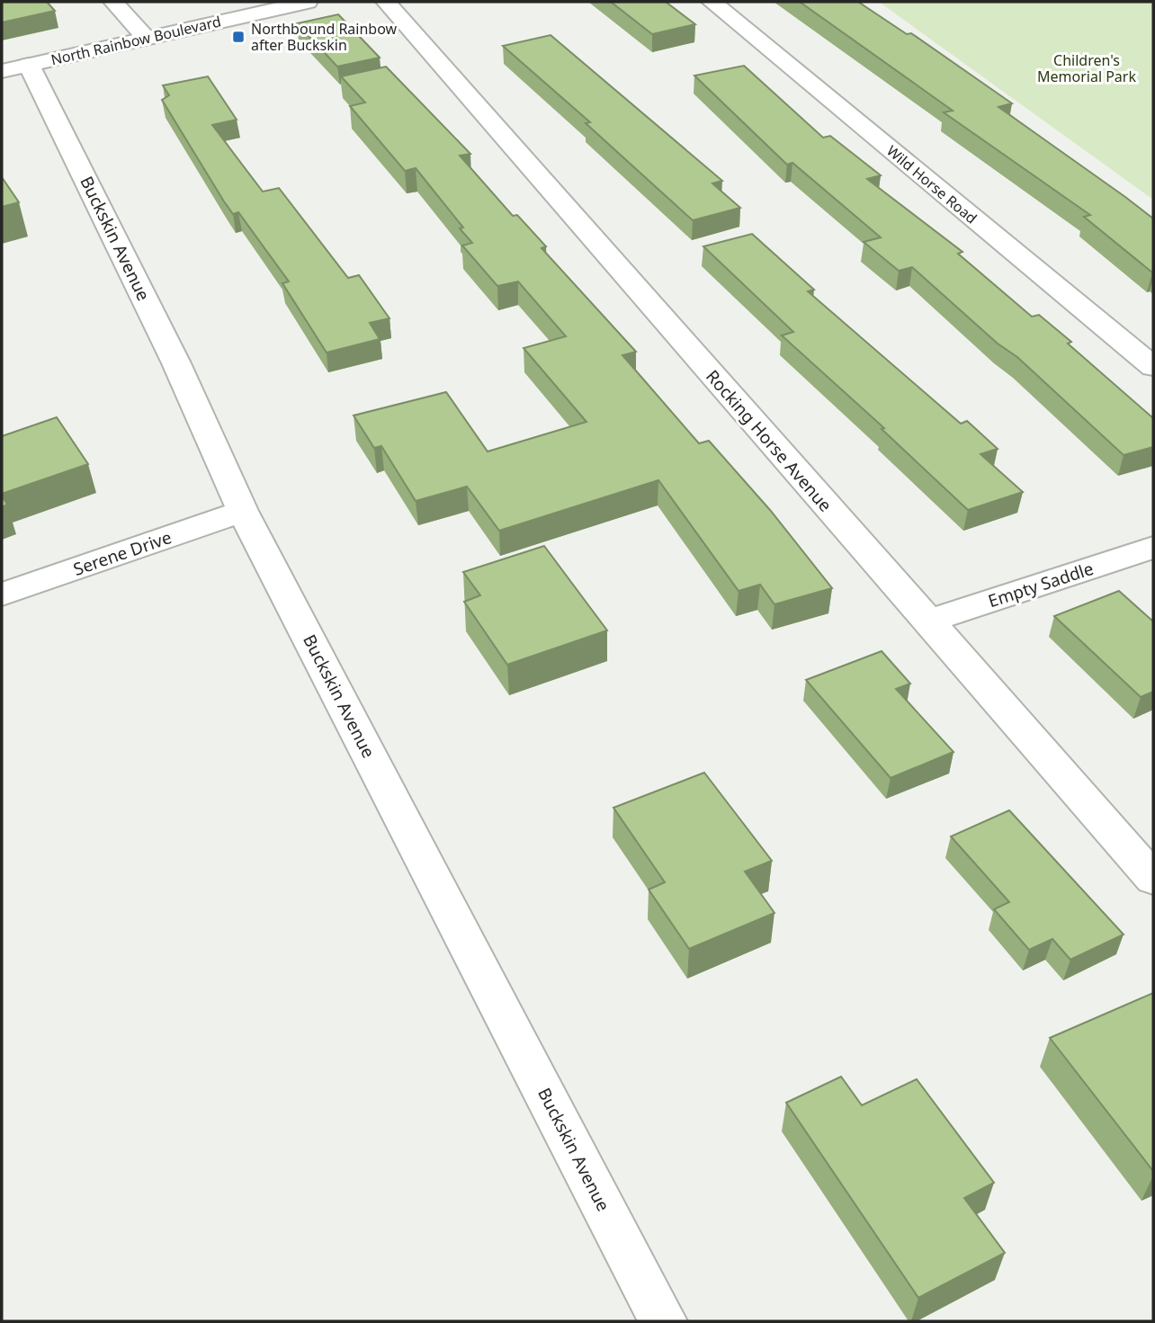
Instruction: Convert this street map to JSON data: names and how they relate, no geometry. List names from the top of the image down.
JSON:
{
  "streets": {
    "street": [
      "North Rainbow Boulevard",
      "Wild Horse Road",
      "Buckskin Avenue",
      "Rocking Horse Avenue",
      "Serene Drive",
      "Empty Saddle"
    ]
  },
  "crossings": [
    ["North Rainbow Boulevard", "Buckskin Avenue"],
    ["Buckskin Avenue", "Serene Drive"],
    ["Rocking Horse Avenue", "Empty Saddle"]
  ],
  "parks": ["Children's Memorial Park"],
  "places": {
    "transit": ["Northbound Rainbow after Buckskin"]
  }
}
